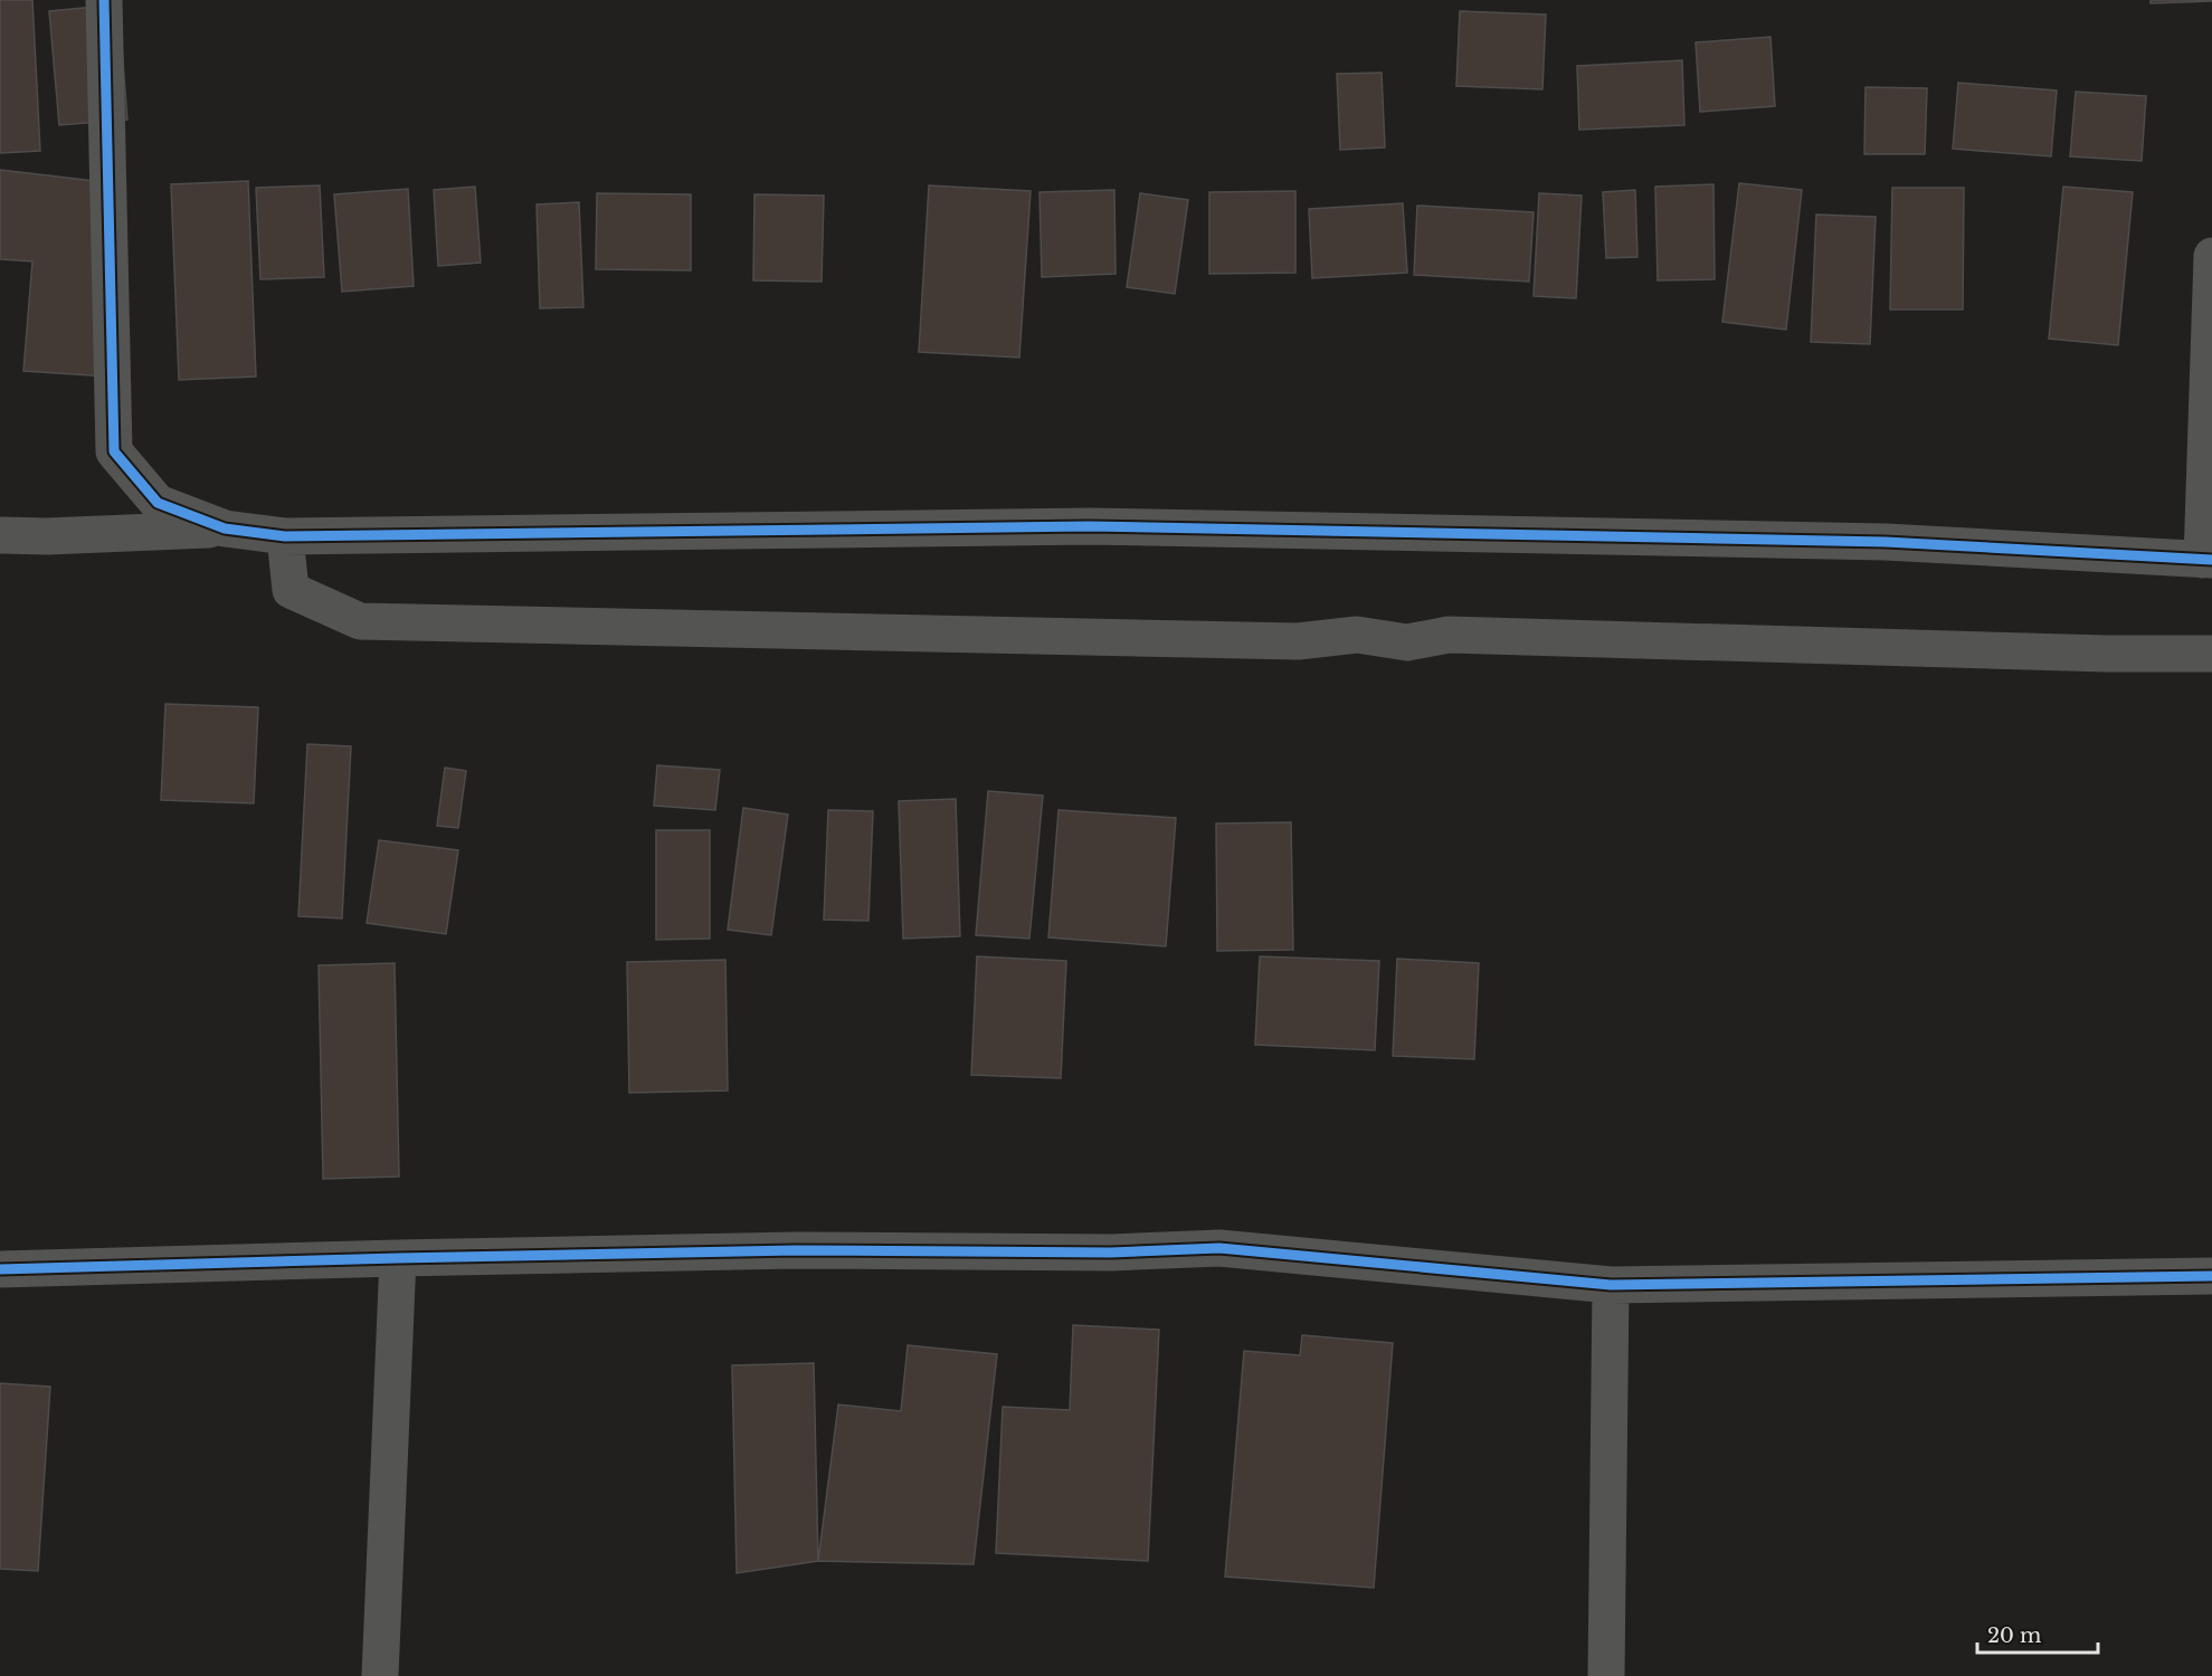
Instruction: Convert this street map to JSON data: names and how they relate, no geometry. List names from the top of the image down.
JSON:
{
  "scale_bar": "20 m"
}
